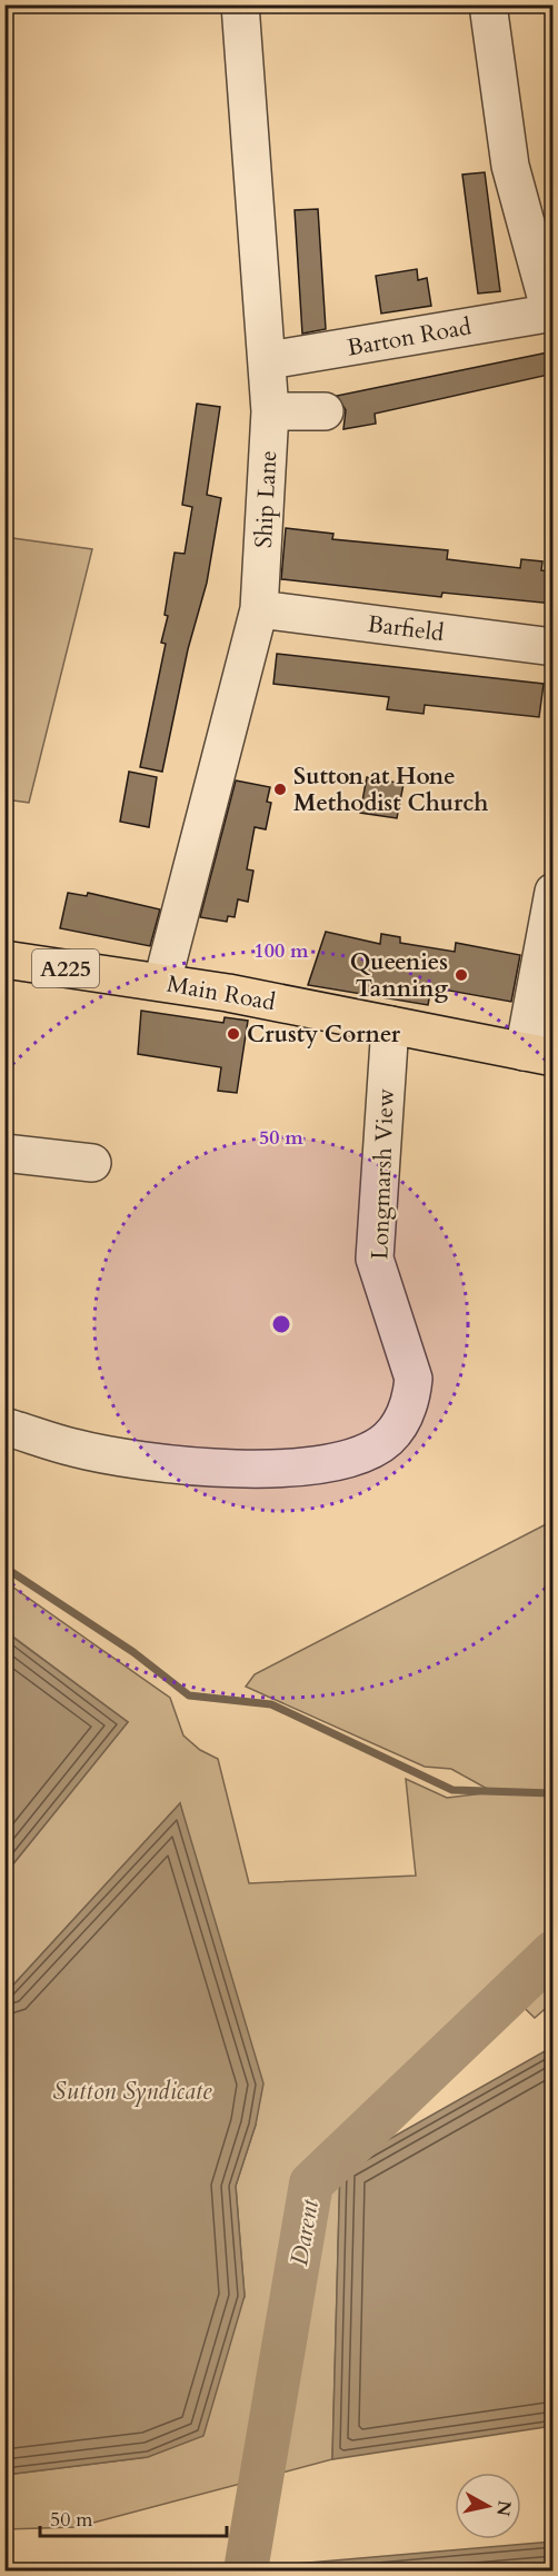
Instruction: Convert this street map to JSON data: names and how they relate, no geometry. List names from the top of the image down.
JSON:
{
  "streets": {
    "main road": ["A225", "Main Road"],
    "street": [
      "Barton Road",
      "Ship Lane",
      "Barfield",
      "Longmarsh View"
    ]
  },
  "crossings": [
    ["Barton Road", "Ship Lane"],
    ["Ship Lane", "Barfield"],
    ["Ship Lane", "Main Road"],
    ["Main Road", "Longmarsh View"]
  ],
  "water": ["Sutton Syndicate", "Darent"],
  "places": ["Sutton at Hone Methodist Church", "Queenies Tanning", "Crusty Corner"],
  "scale_bar": "50 m",
  "north": "right",
  "rings": ["100 m", "50 m"]
}
